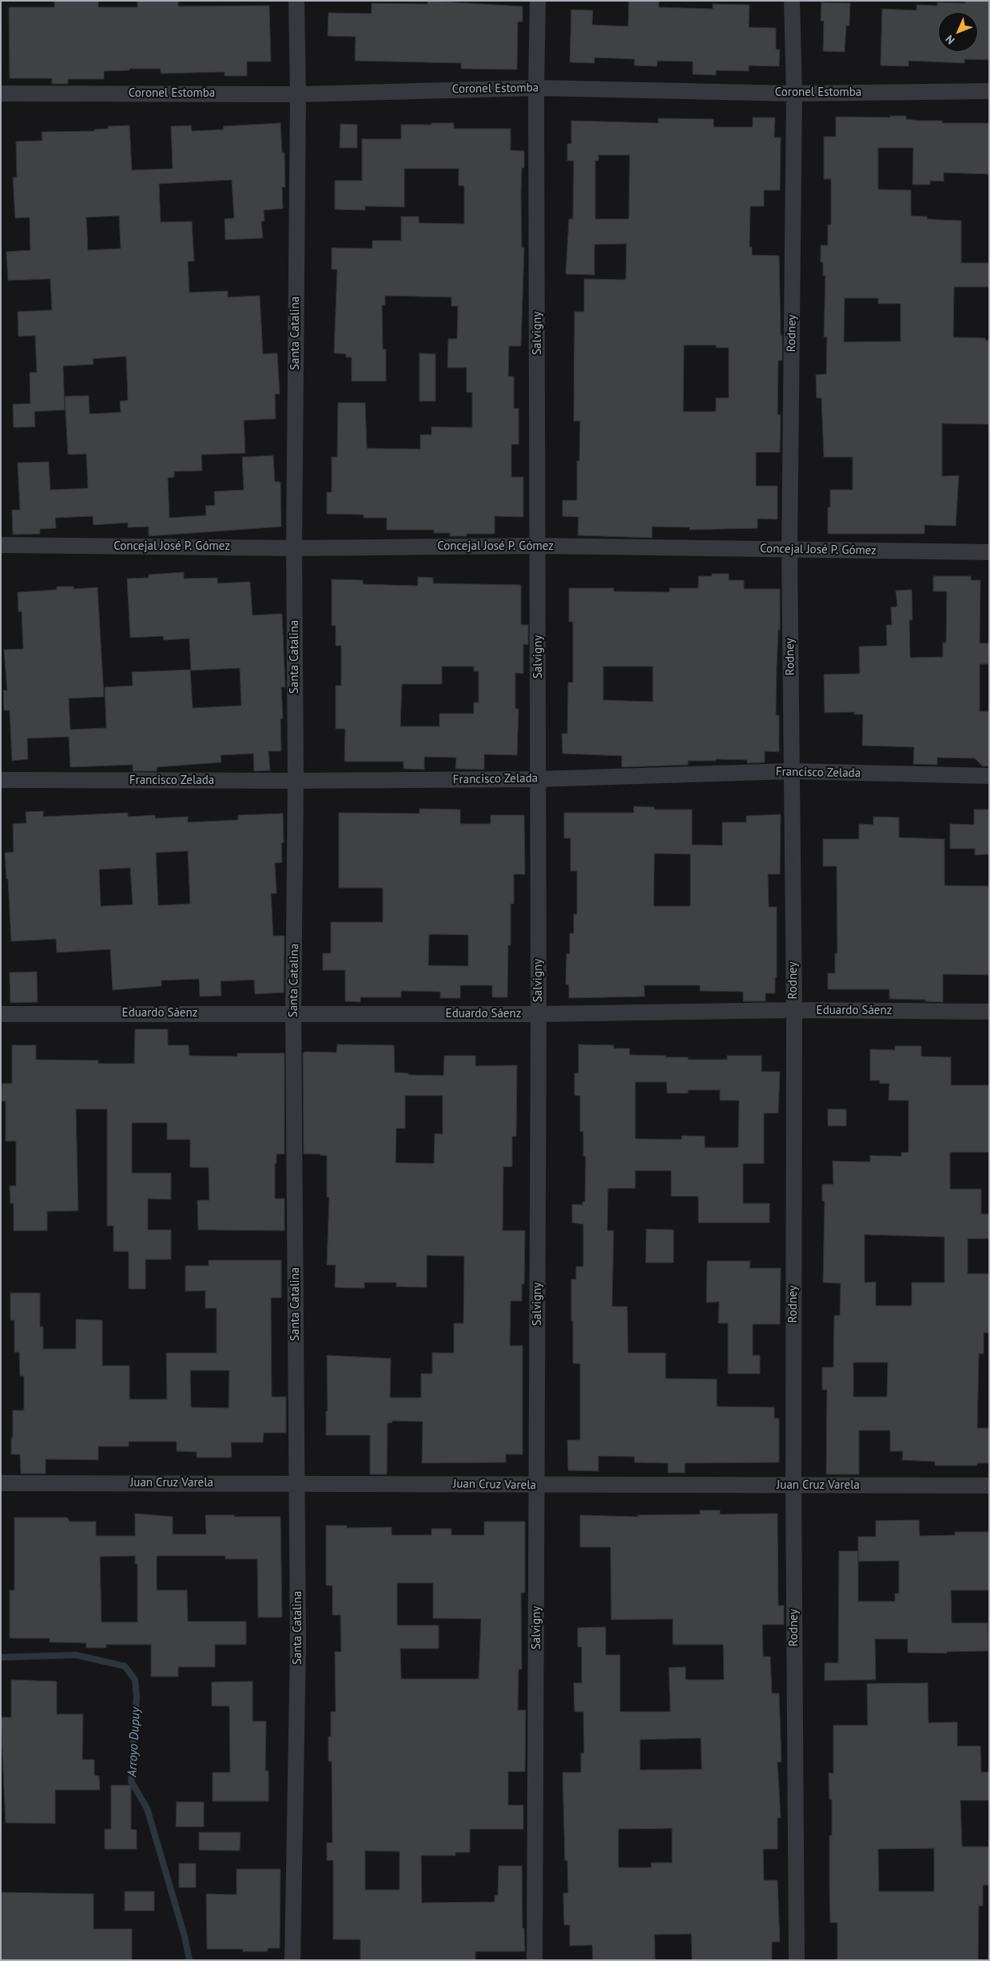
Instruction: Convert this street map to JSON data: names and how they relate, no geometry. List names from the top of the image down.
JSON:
{
  "streets": {
    "street": [
      "Coronel Estomba",
      "Santa Catalina",
      "Salvigny",
      "Rodney",
      "Concejal José P. Gómez",
      "Francisco Zelada",
      "Eduardo Sáenz",
      "Juan Cruz Varela"
    ]
  },
  "crossings": [
    ["Coronel Estomba", "Santa Catalina"],
    ["Coronel Estomba", "Salvigny"],
    ["Coronel Estomba", "Rodney"],
    ["Santa Catalina", "Concejal José P. Gómez"],
    ["Santa Catalina", "Francisco Zelada"],
    ["Santa Catalina", "Eduardo Sáenz"],
    ["Santa Catalina", "Juan Cruz Varela"],
    ["Salvigny", "Concejal José P. Gómez"],
    ["Salvigny", "Francisco Zelada"],
    ["Salvigny", "Eduardo Sáenz"],
    ["Salvigny", "Juan Cruz Varela"],
    ["Rodney", "Concejal José P. Gómez"],
    ["Rodney", "Francisco Zelada"],
    ["Rodney", "Eduardo Sáenz"],
    ["Rodney", "Juan Cruz Varela"]
  ],
  "water": ["Arroyo Dupuy"],
  "north": "bottom left"
}
